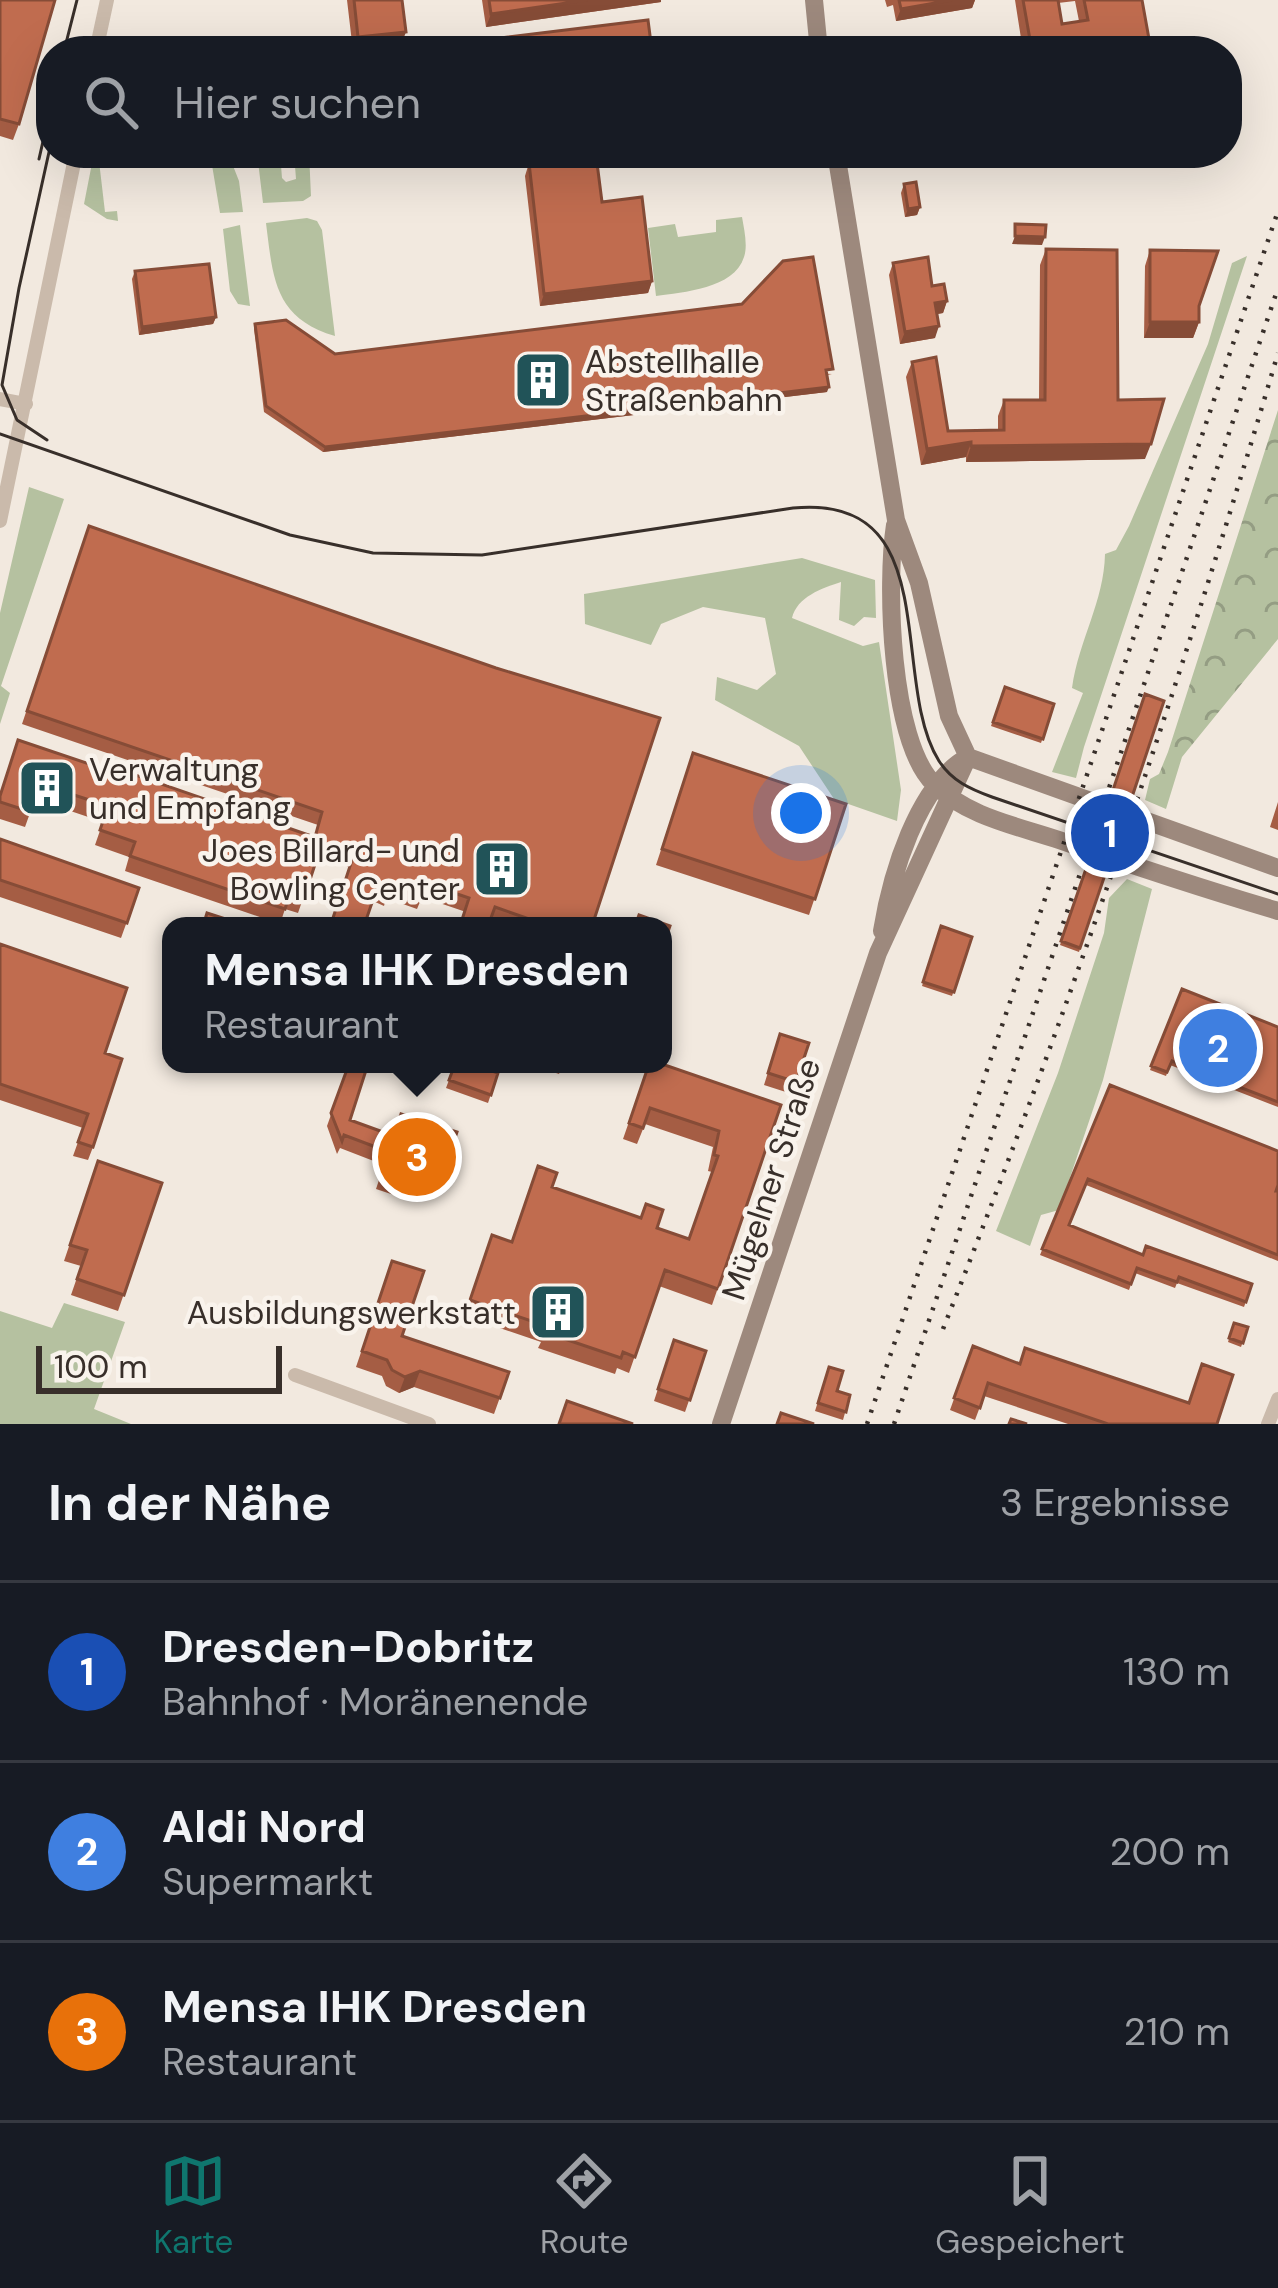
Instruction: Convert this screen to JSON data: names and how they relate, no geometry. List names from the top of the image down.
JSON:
{
  "streets": {
    "main road": ["Mügelner Straße"]
  },
  "places": {
    "building": [
      "Abstellhalle Straßenbahn",
      "Verwaltung und Empfang",
      "Joes Billard- und Bowling Center",
      "Ausbildungswerkstatt"
    ]
  },
  "scale_bar": "100 m",
  "page": {
    "search": "Hier suchen",
    "pins": ["1", "2", "3"],
    "popup": ["Mensa IHK Dresden", "Restaurant"],
    "scale": "100 m",
    "heading": ["In der Nähe", "3 Ergebnisse"],
    "list": [
      {
        "mark": "1",
        "name": "Dresden-Dobritz",
        "note": "Bahnhof · Moränenende",
        "value": "130 m"
      },
      {
        "mark": "2",
        "name": "Aldi Nord",
        "note": "Supermarkt",
        "value": "200 m"
      },
      {
        "mark": "3",
        "name": "Mensa IHK Dresden",
        "note": "Restaurant",
        "value": "210 m"
      }
    ],
    "nav": ["Karte", "Route", "Gespeichert"]
  }
}
